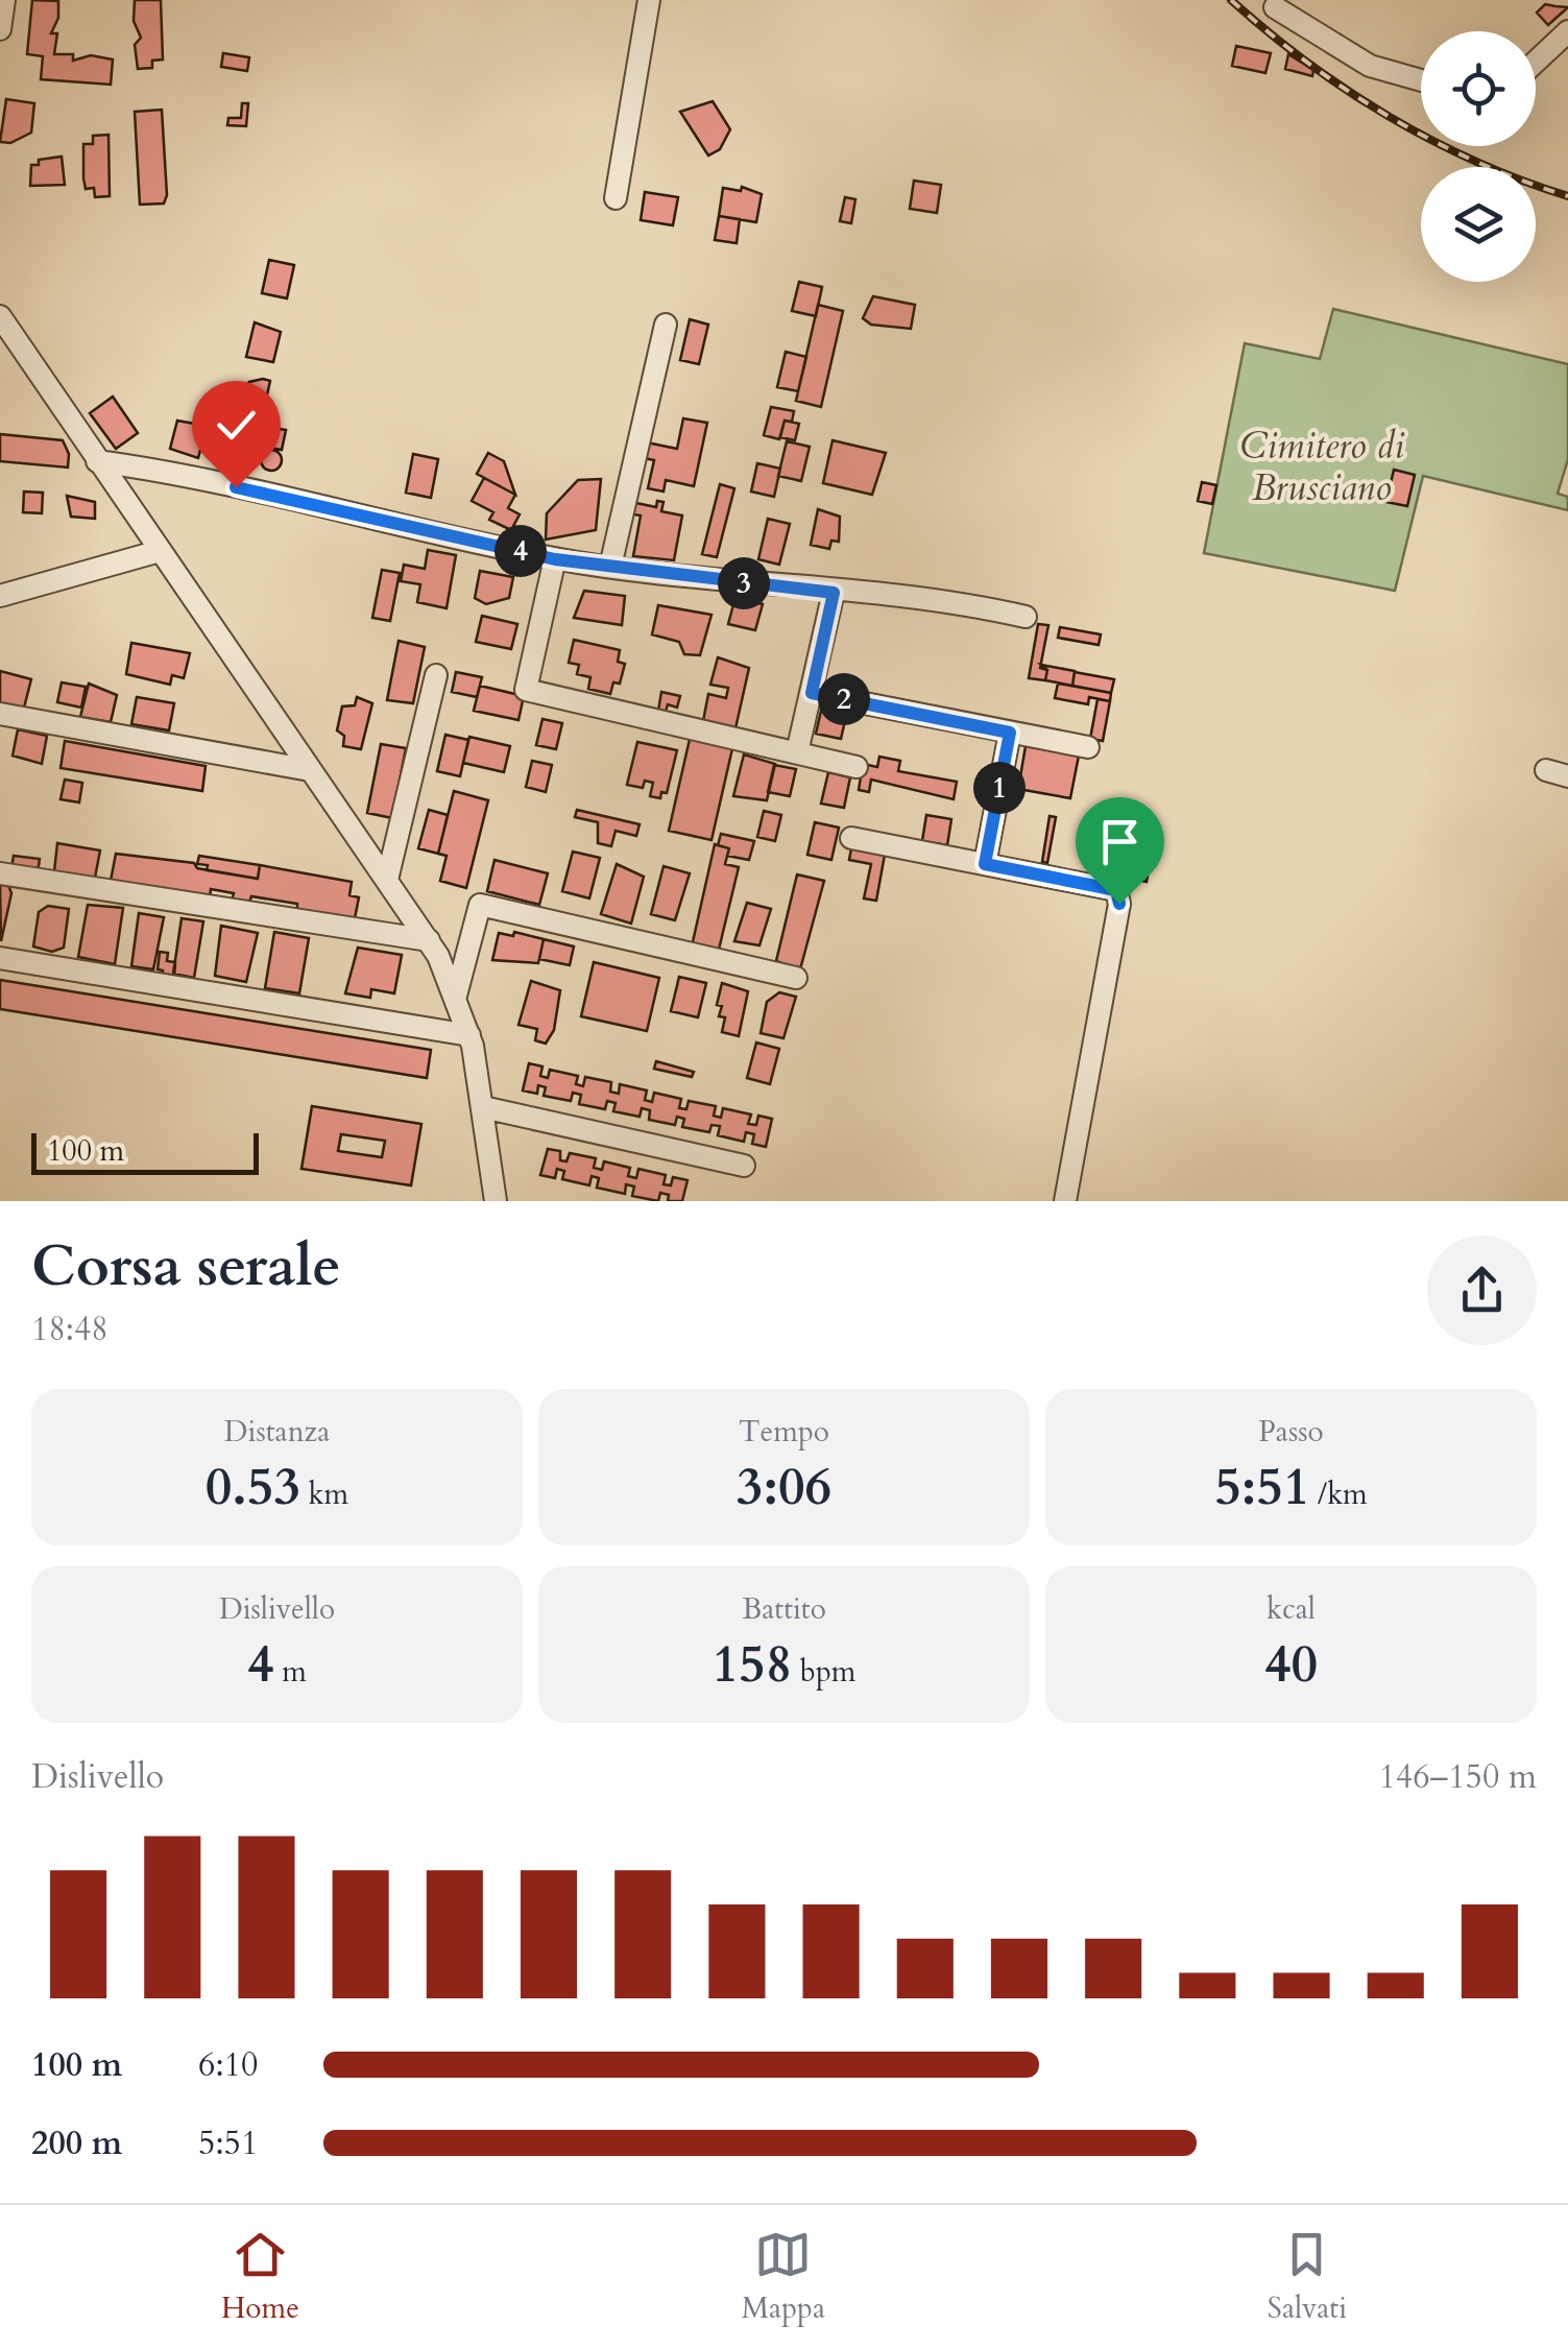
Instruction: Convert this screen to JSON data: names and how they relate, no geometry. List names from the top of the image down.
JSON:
{
  "parks": ["Cimitero di Brusciano"],
  "scale_bar": "100 m",
  "page": {
    "pins": [
      "4",
      "3",
      "2",
      "1"
    ],
    "scale": "100 m",
    "heading": ["Corsa serale", "18:48"],
    "stats": [
      ["Distanza", "0.53 km"],
      ["Tempo", "3:06"],
      ["Passo", "5:51 /km"],
      ["Dislivello", "4 m"],
      ["Battito", "158 bpm"],
      ["kcal", "40"]
    ],
    "chart": ["Dislivello", "146–150 m"],
    "list": [
      {
        "name": "100 m",
        "note": "6:10"
      },
      {
        "name": "200 m",
        "note": "5:51"
      }
    ],
    "tabs": ["Home", "Mappa", "Salvati"]
  }
}
